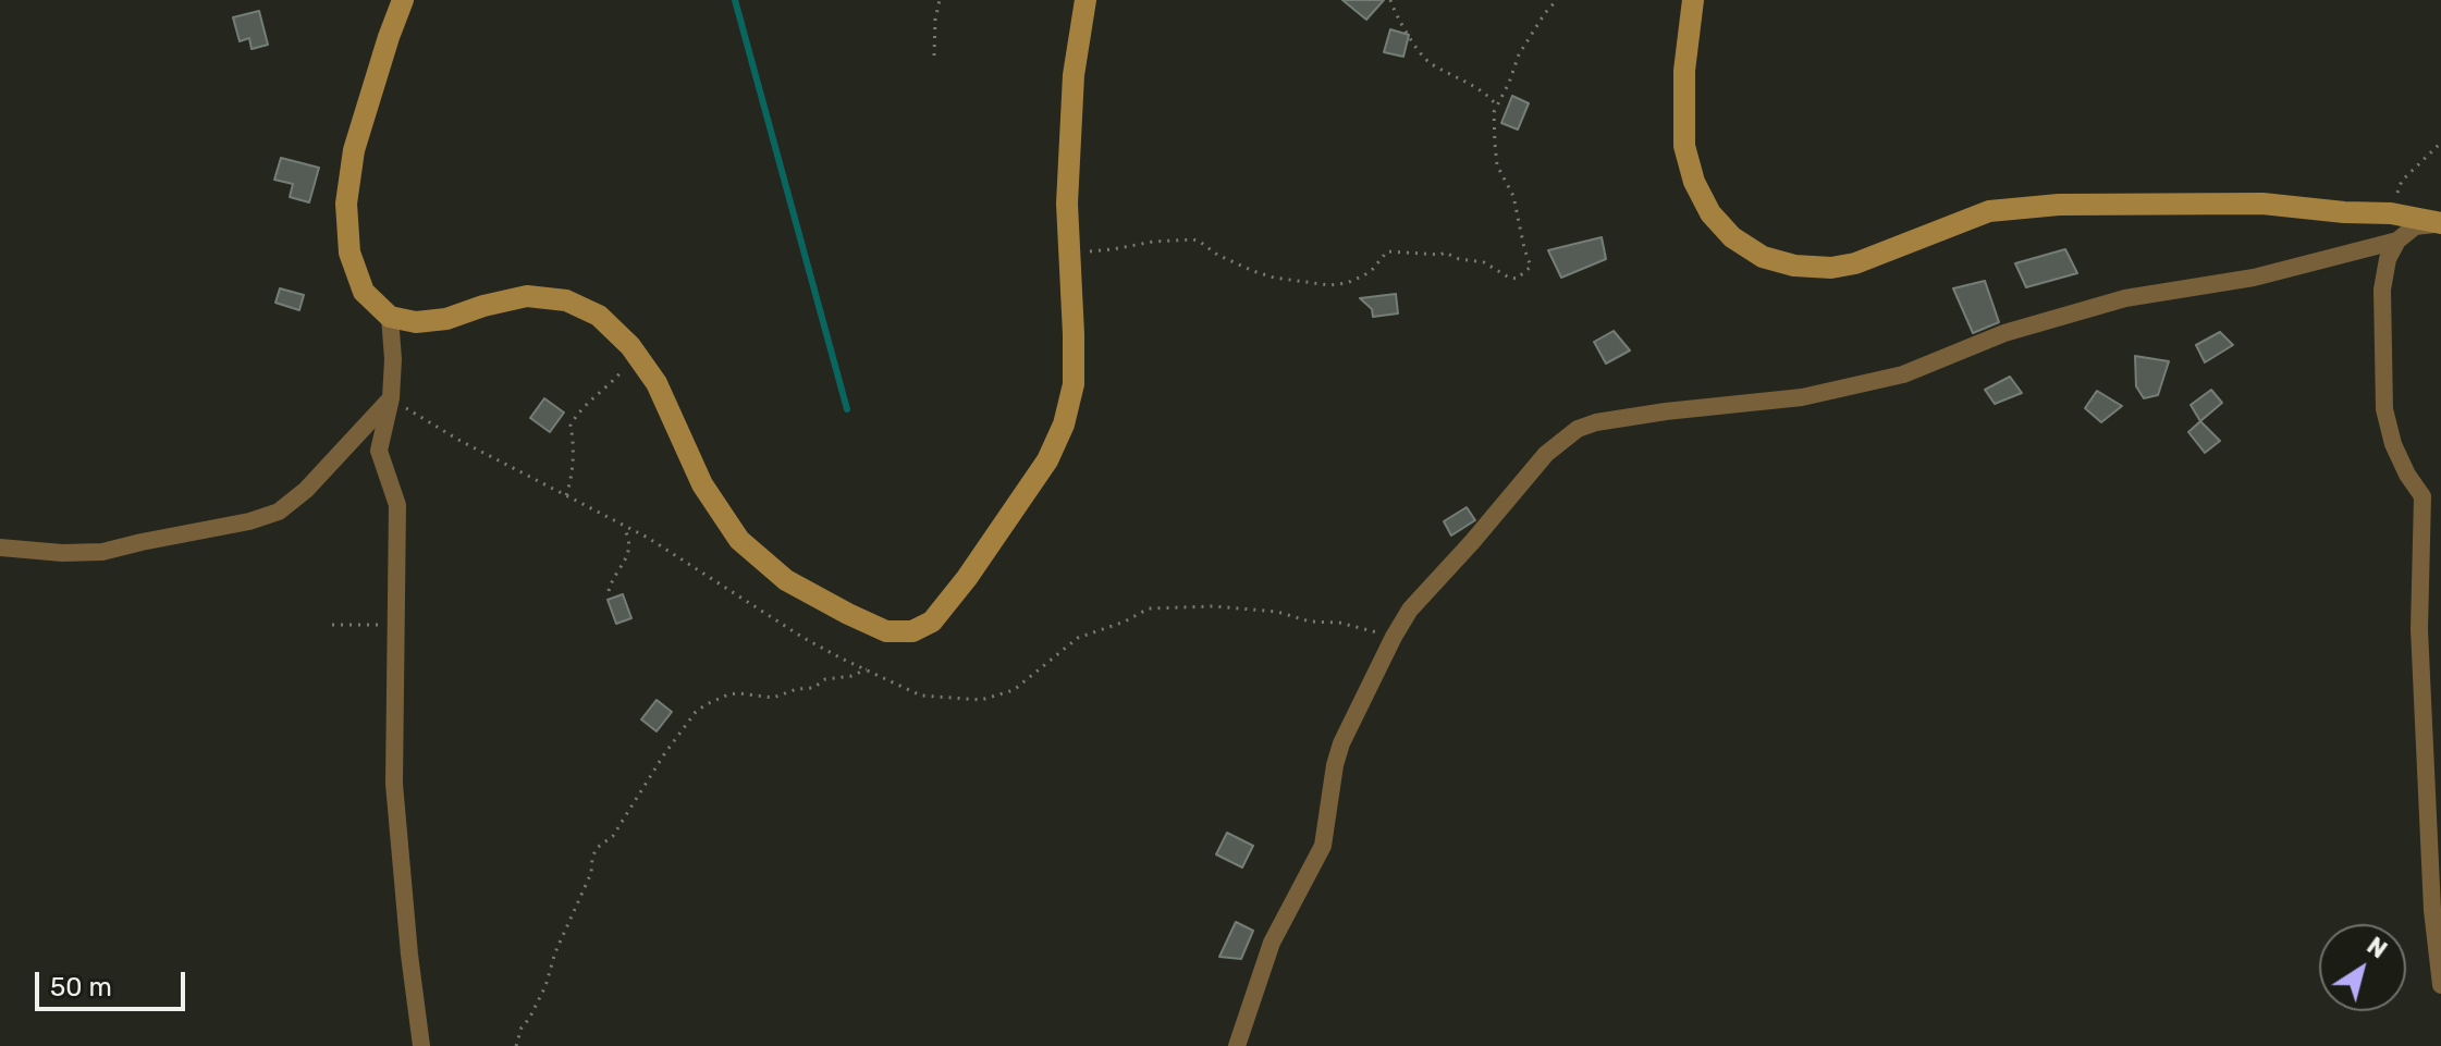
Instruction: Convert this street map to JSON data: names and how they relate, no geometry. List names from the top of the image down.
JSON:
{
  "scale_bar": "50 m",
  "north": "top right"
}
